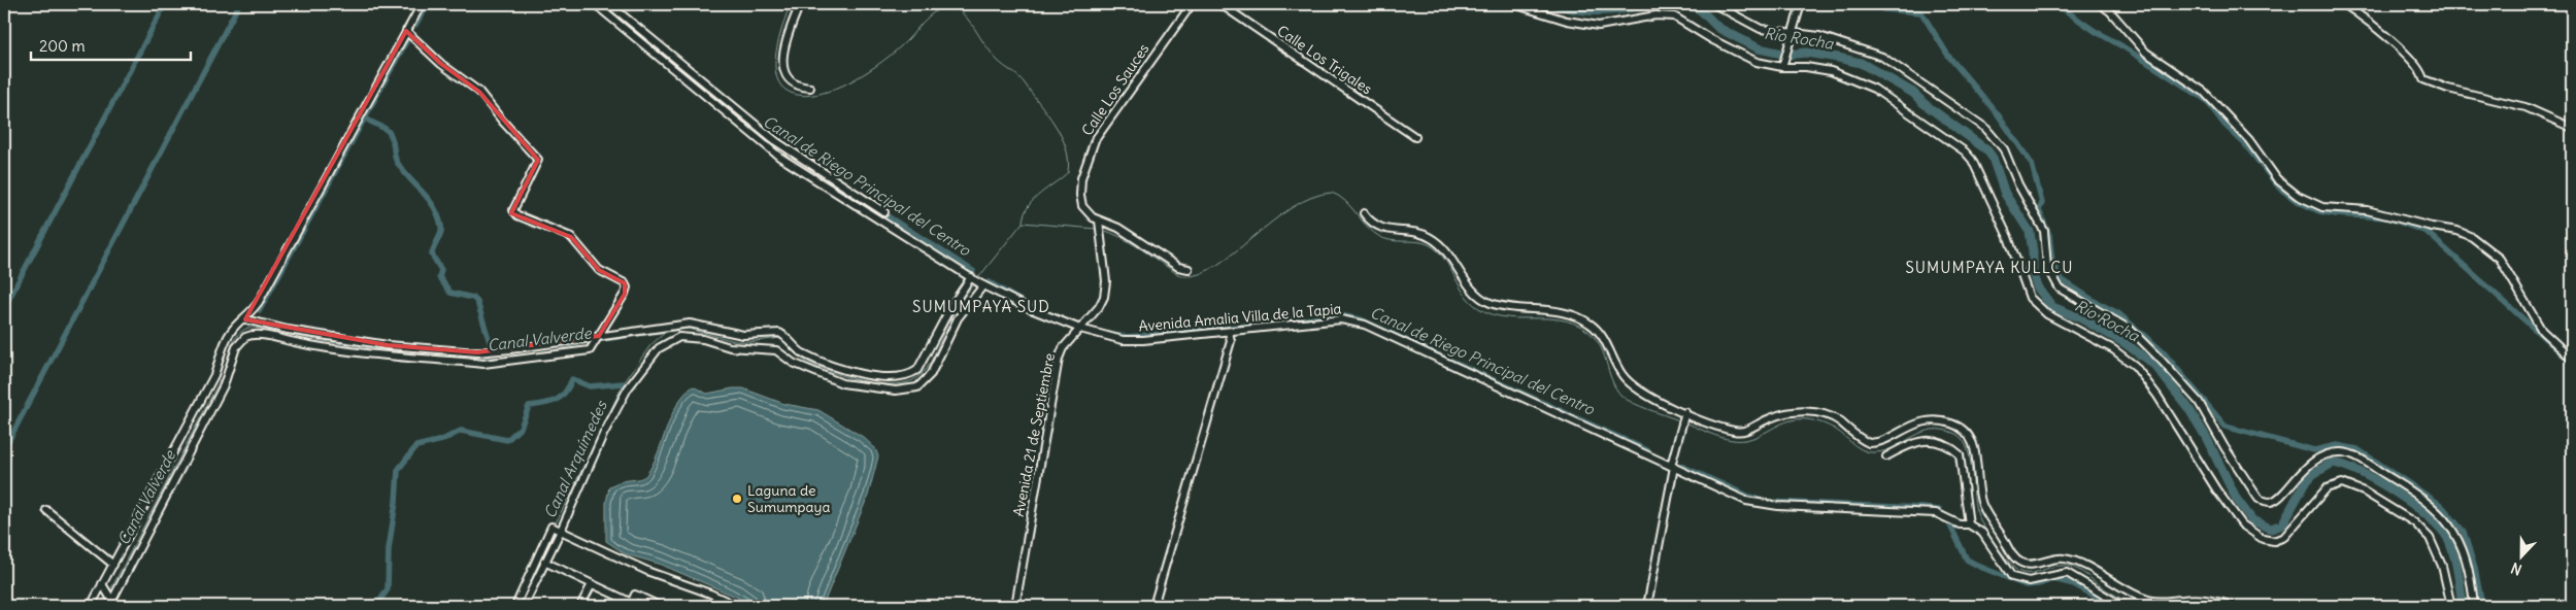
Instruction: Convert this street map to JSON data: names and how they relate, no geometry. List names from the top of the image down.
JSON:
{
  "streets": {
    "street": [
      "Calle Los Trigales",
      "Calle Los Sauces",
      "Avenida Amalia Villa de la Tapia",
      "Avenida 21 de Septiembre"
    ]
  },
  "crossings": [
    ["Calle Los Sauces", "Avenida 21 de Septiembre"],
    ["Avenida Amalia Villa de la Tapia", "Avenida 21 de Septiembre"]
  ],
  "districts": ["SUMUMPAYA KULLCU", "SUMUMPAYA SUD"],
  "water": [
    "Río Rocha",
    "Canal de Riego Principal del Centro",
    "Canal Valverde",
    "Canal Arquímedes"
  ],
  "places": ["Laguna de Sumumpaya"],
  "scale_bar": "200 m",
  "north": "bottom"
}
